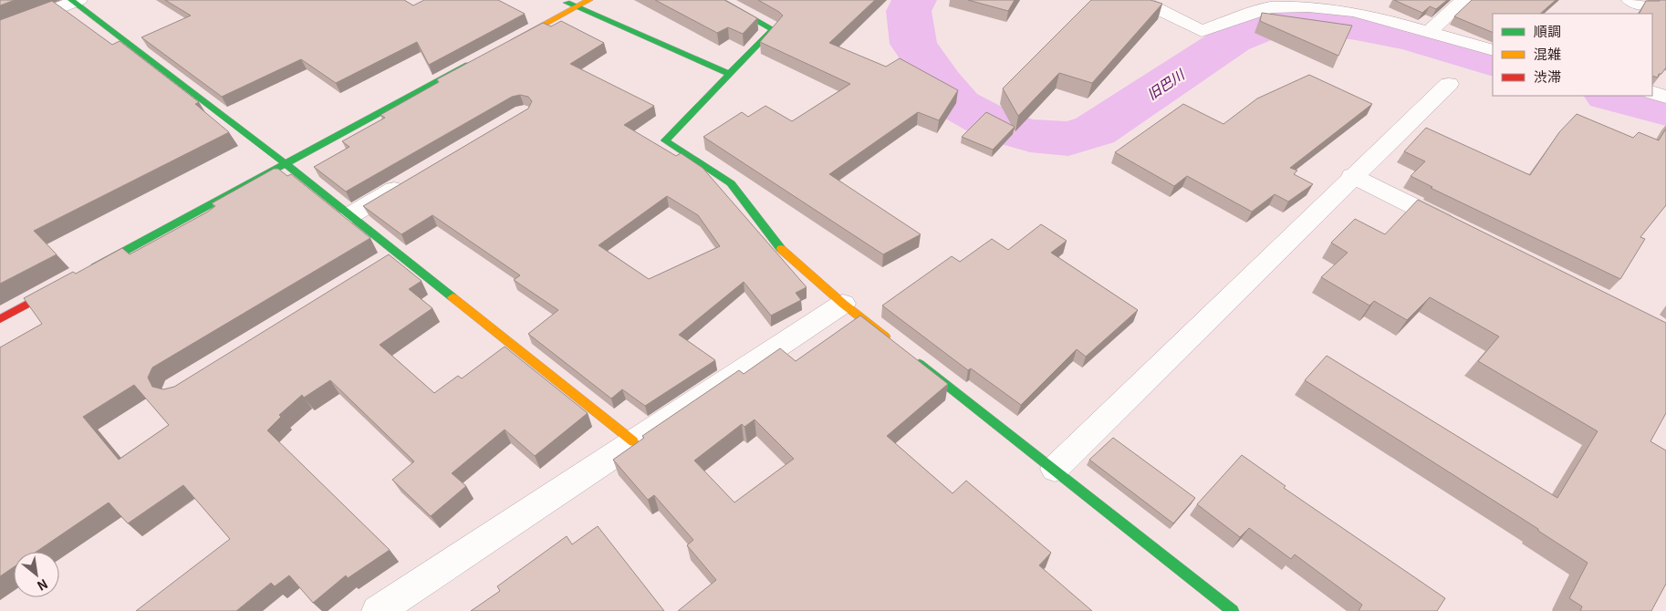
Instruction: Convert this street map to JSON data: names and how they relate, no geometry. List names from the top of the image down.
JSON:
{
  "water": ["旧巴川"],
  "legend": ["順調", "混雑", "渋滞"],
  "north": "bottom right"
}
